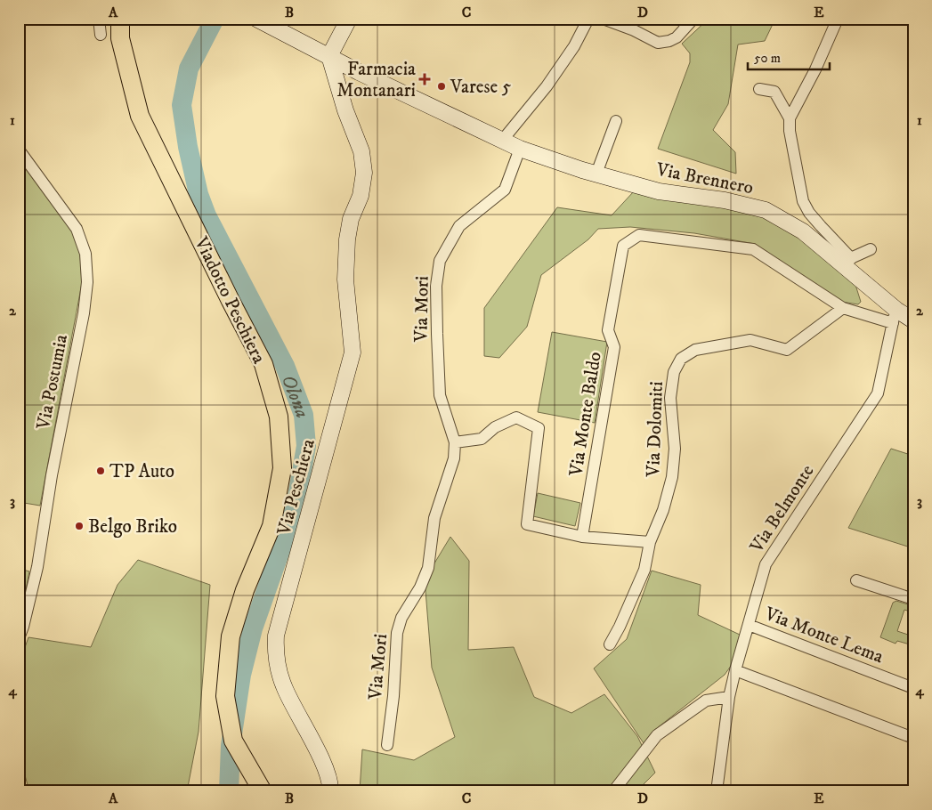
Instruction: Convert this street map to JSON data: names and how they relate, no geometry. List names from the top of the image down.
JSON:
{
  "streets": {
    "main road": ["Viadotto Peschiera"],
    "street": [
      "Via Brennero",
      "Via Mori",
      "Via Postumia",
      "Via Monte Baldo",
      "Via Dolomiti",
      "Via Peschiera",
      "Via Belmonte",
      "Via Monte Lema"
    ]
  },
  "crossings": [
    ["Via Brennero", "Via Mori"],
    ["Via Brennero", "Via Peschiera"],
    ["Via Brennero", "Via Belmonte"],
    ["Via Monte Baldo", "Via Dolomiti"],
    ["Via Belmonte", "Via Monte Lema"]
  ],
  "water": ["Olona"],
  "places": {
    "health": ["Farmacia Montanari"],
    "other": ["Varese 5", "TP Auto", "Belgo Briko"]
  },
  "scale_bar": "50 m",
  "grid": {
    "columns": [
      "A",
      "B",
      "C",
      "D",
      "E"
    ],
    "rows": [
      "1",
      "2",
      "3",
      "4"
    ]
  }
}
